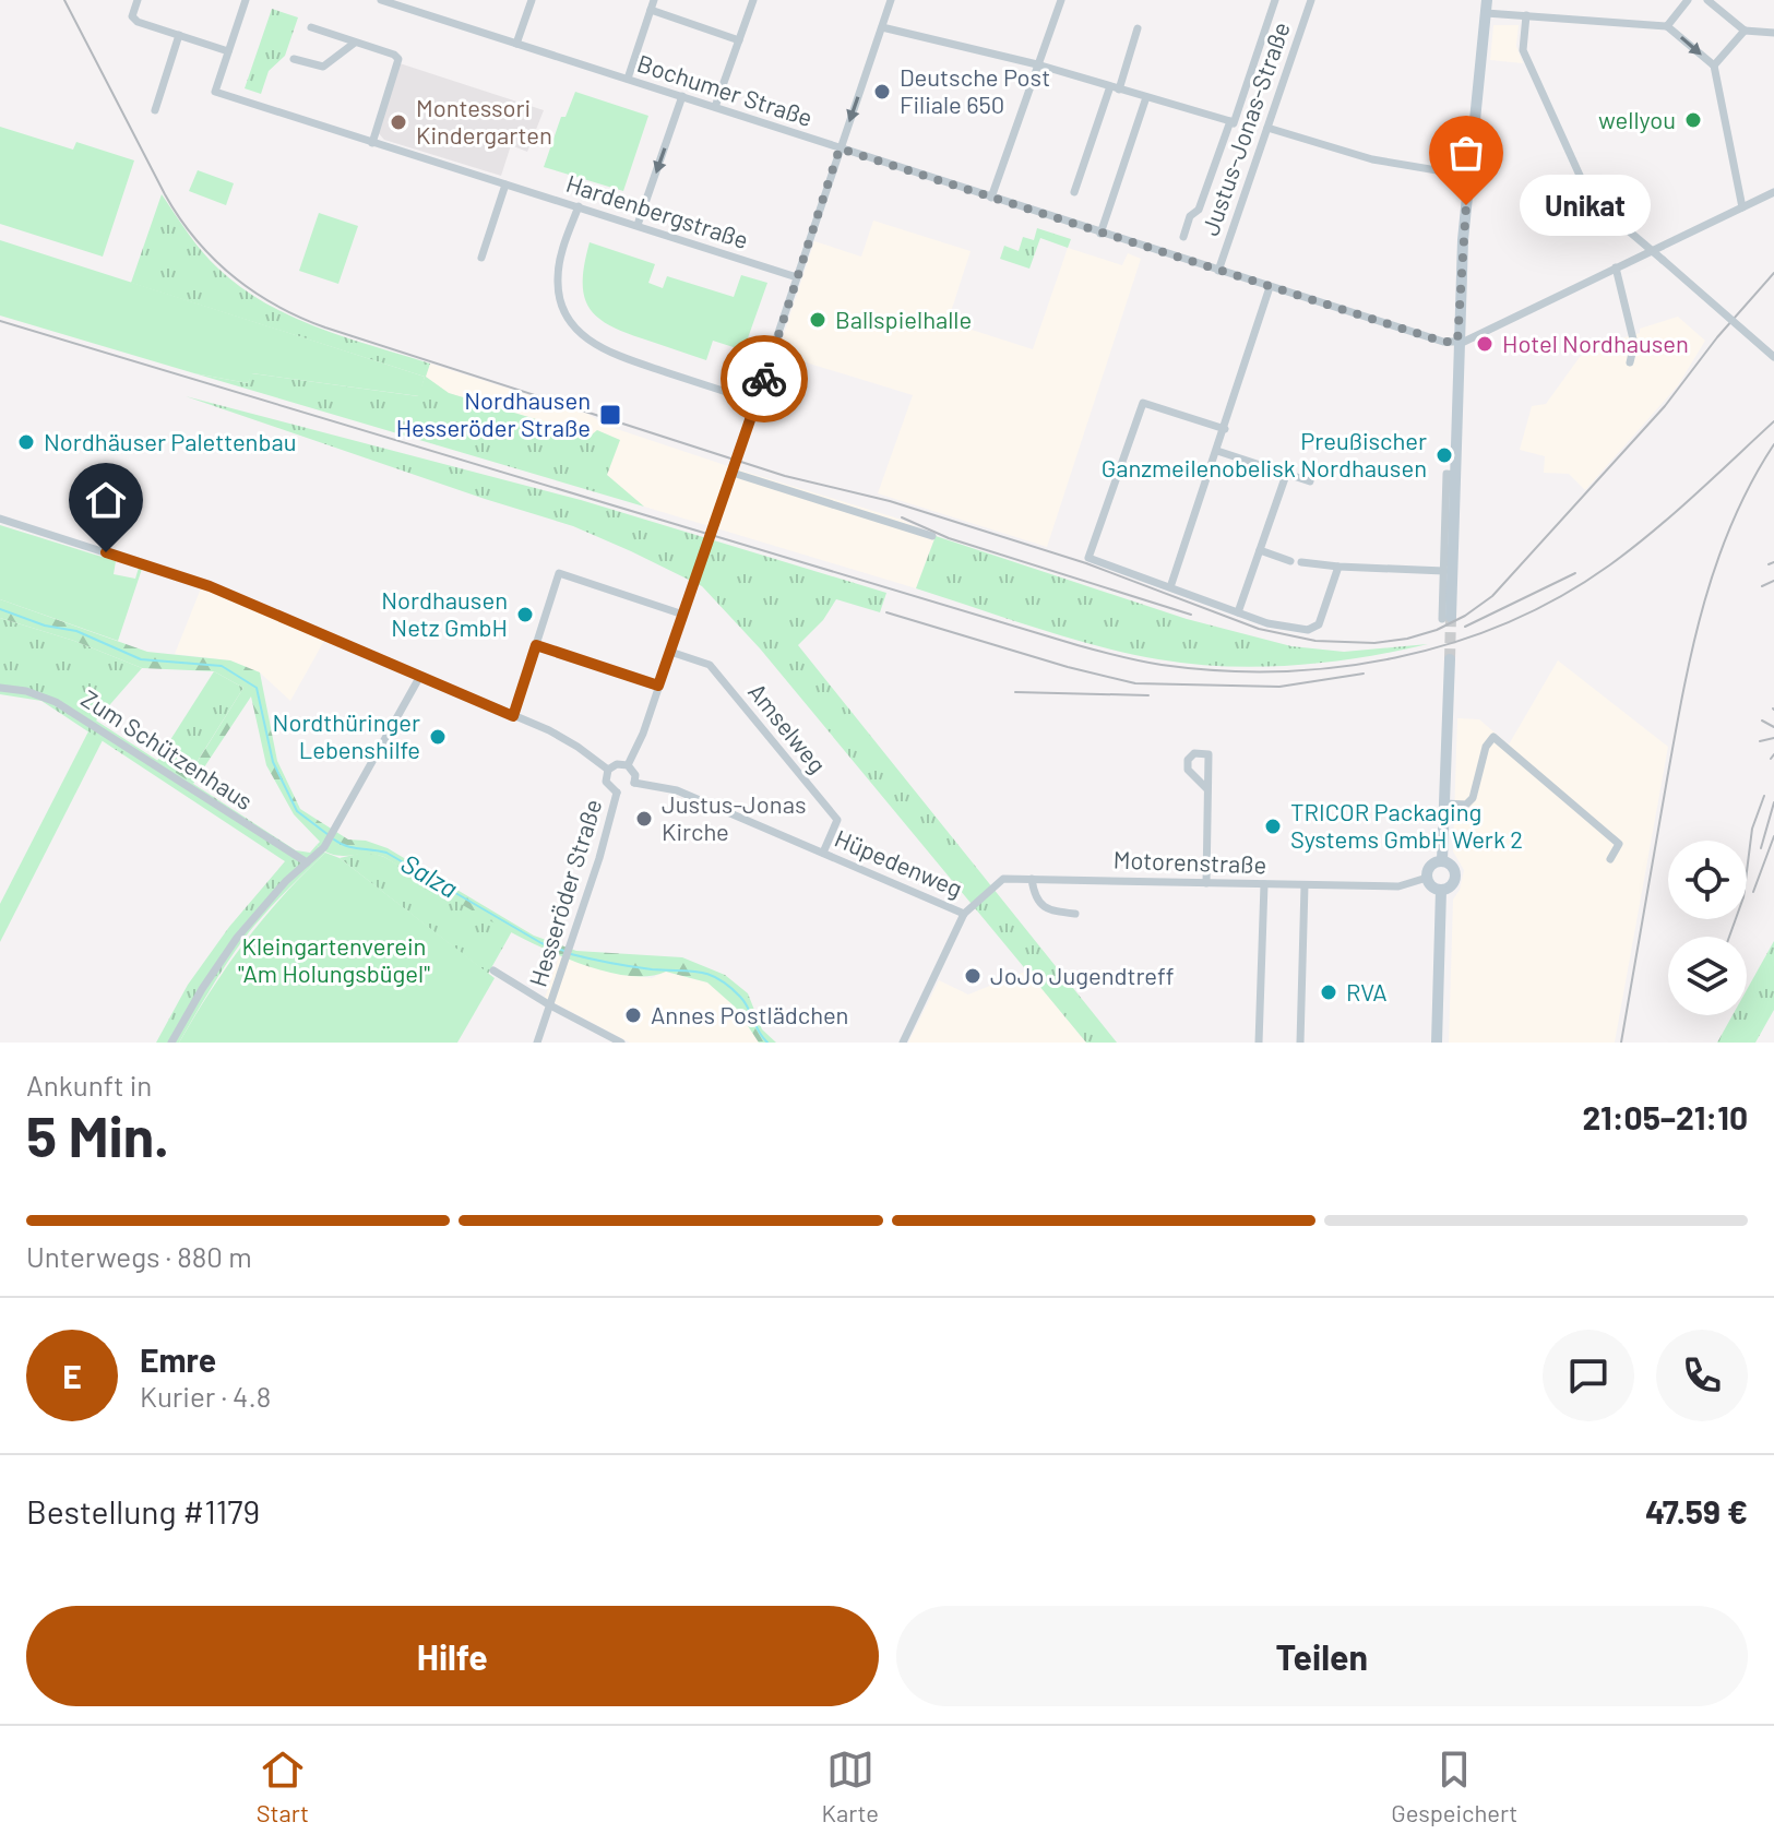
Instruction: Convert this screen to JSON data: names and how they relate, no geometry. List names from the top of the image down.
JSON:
{
  "streets": {
    "street": [
      "Bochumer Straße",
      "Justus-Jonas-Straße",
      "Hardenbergstraße",
      "Amselweg",
      "Zum Schützenhaus",
      "Motorenstraße",
      "Hüpedenweg",
      "Hesseröder Straße"
    ]
  },
  "crossings": [
    ["Bochumer Straße", "Justus-Jonas-Straße"],
    ["Amselweg", "Hüpedenweg"],
    ["Motorenstraße", "Hüpedenweg"],
    ["Hüpedenweg", "Hesseröder Straße"]
  ],
  "water": ["Salza"],
  "parks": ["Kleingartenverein \"Am Holungsbügel\""],
  "places": {
    "other": [
      "Deutsche Post Filiale 650",
      "wellyou",
      "Montessori Kindergarten",
      "Unikat",
      "Ballspielhalle",
      "Hotel Nordhausen",
      "Nordhäuser Palettenbau",
      "Preußischer Ganzmeilenobelisk Nordhausen",
      "Nordhausen Netz GmbH",
      "Nordthüringer Lebenshilfe",
      "Justus-Jonas Kirche",
      "TRICOR Packaging Systems GmbH Werk 2",
      "JoJo Jugendtreff",
      "RVA",
      "Annes Postlädchen"
    ],
    "transit": ["Nordhausen Hesseröder Straße"]
  },
  "page": {
    "bubble": "Unikat",
    "heading": ["5 Min.", "Ankunft in", "21:05–21:10"],
    "panel": [
      "Emre",
      "Kurier · 4.8",
      "Bestellung #1179",
      "47.59 €"
    ],
    "bar": "Unterwegs · 880 m",
    "round": "E",
    "buttons": ["Hilfe", "Teilen"],
    "tabs": ["Start", "Karte", "Gespeichert"]
  }
}
